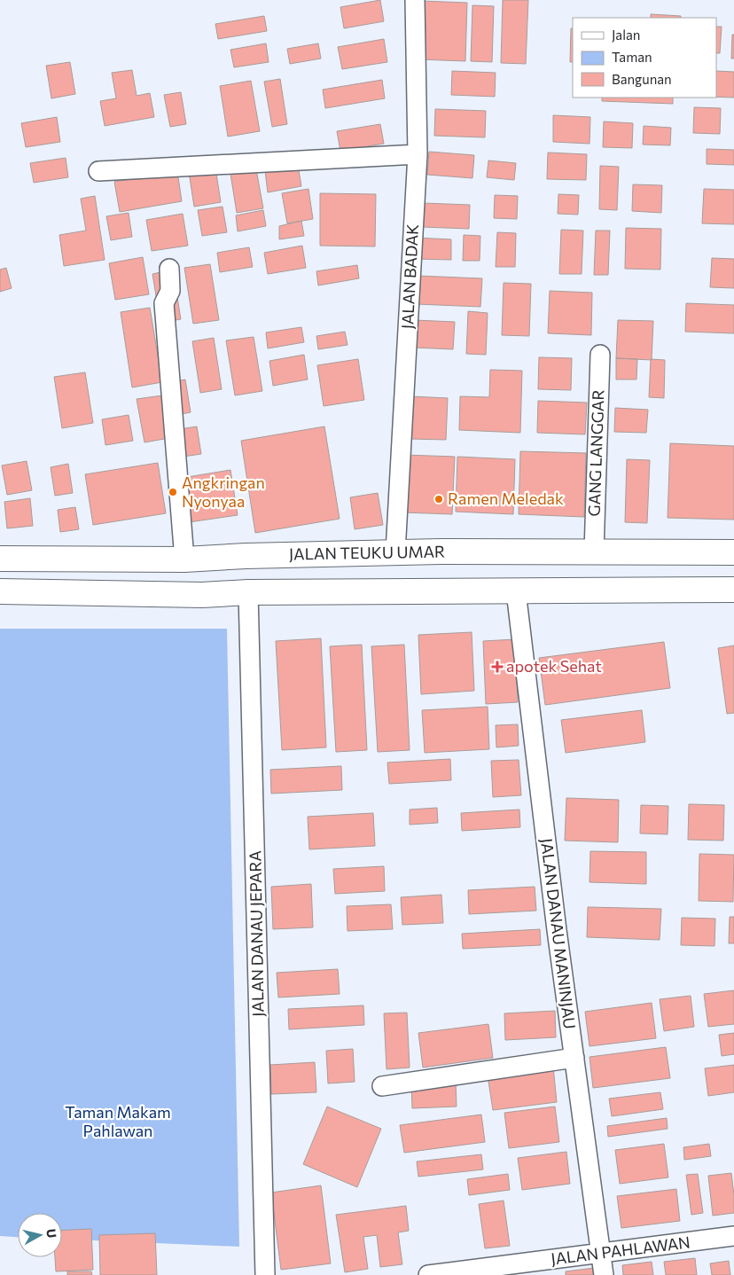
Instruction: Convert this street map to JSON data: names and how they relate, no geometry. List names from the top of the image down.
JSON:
{
  "streets": {
    "highway": ["JALAN TEUKU UMAR"],
    "street": [
      "JALAN BADAK",
      "GANG LANGGAR",
      "JALAN DANAU JEPARA",
      "JALAN DANAU MANINJAU",
      "JALAN PAHLAWAN"
    ]
  },
  "crossings": [
    ["JALAN BADAK", "JALAN TEUKU UMAR"],
    ["GANG LANGGAR", "JALAN TEUKU UMAR"],
    ["JALAN DANAU MANINJAU", "JALAN PAHLAWAN"]
  ],
  "parks": ["Taman Makam Pahlawan"],
  "places": {
    "other": ["Angkringan Nyonyaa", "Ramen Meledak"],
    "health": ["apotek Sehat"]
  },
  "legend": ["Jalan", "Taman", "Bangunan"],
  "north": "right"
}
